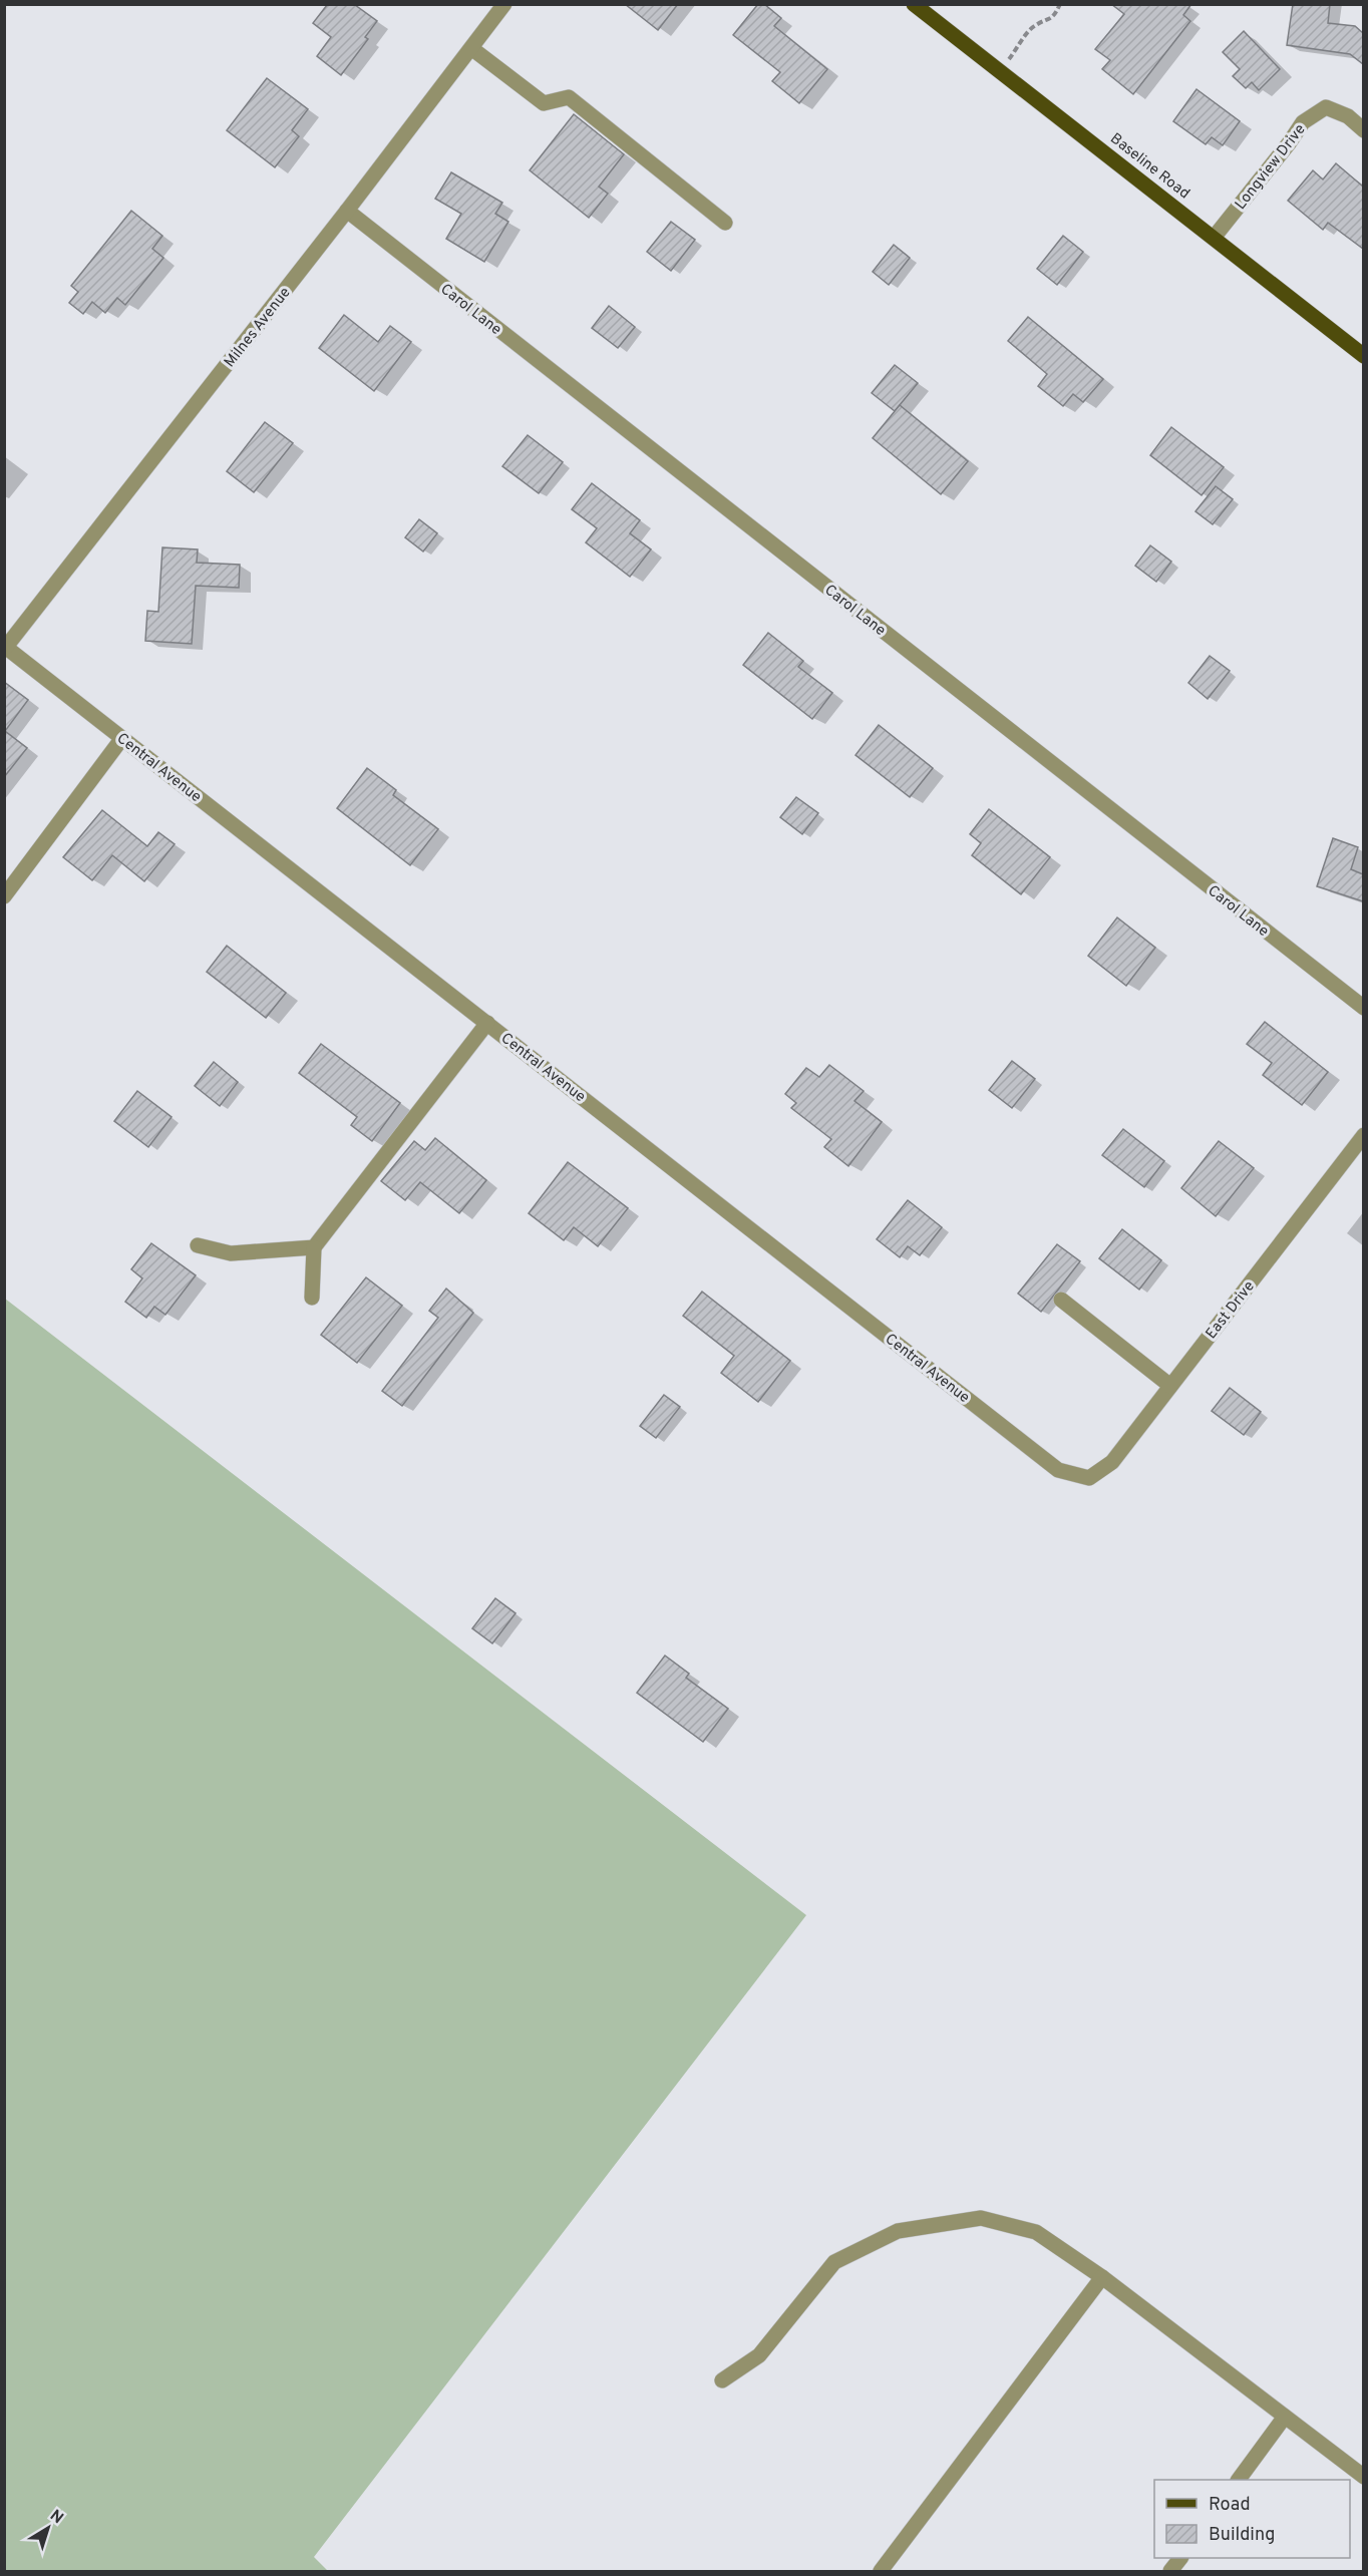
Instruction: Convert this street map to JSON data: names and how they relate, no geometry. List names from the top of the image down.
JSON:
{
  "streets": {
    "main road": ["Baseline Road"],
    "street": [
      "Longview Drive",
      "Carol Lane",
      "Milnes Avenue",
      "Central Avenue",
      "East Drive"
    ]
  },
  "crossings": [
    ["Baseline Road", "Longview Drive"],
    ["Carol Lane", "Milnes Avenue"],
    ["Milnes Avenue", "Central Avenue"],
    ["Central Avenue", "East Drive"]
  ],
  "legend": ["Road", "Building"],
  "north": "top right"
}
